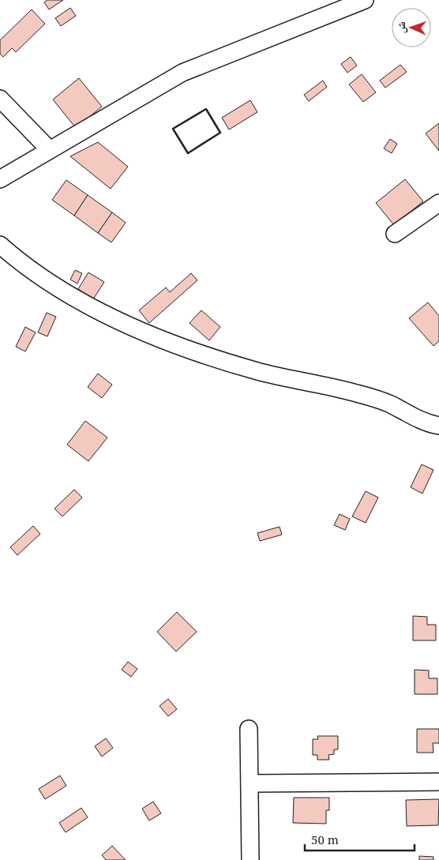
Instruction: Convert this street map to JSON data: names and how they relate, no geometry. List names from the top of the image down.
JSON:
{
  "scale_bar": "50 m",
  "north": "left"
}
